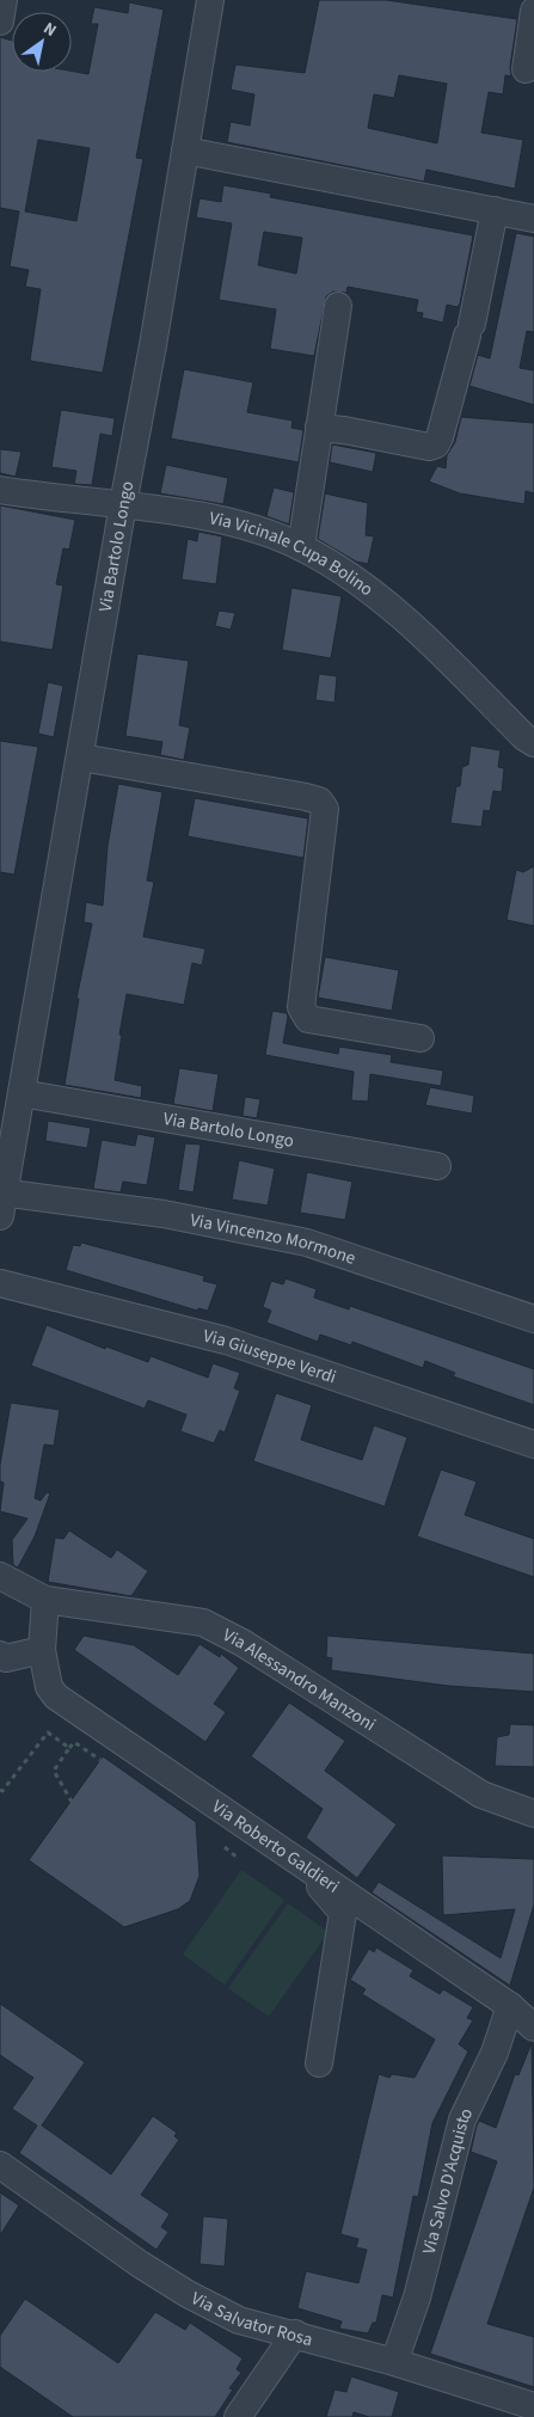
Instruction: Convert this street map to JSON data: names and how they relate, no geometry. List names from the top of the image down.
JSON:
{
  "streets": {
    "street": [
      "Via Bartolo Longo",
      "Via Vicinale Cupa Bolino",
      "Via Vincenzo Mormone",
      "Via Giuseppe Verdi",
      "Via Alessandro Manzoni",
      "Via Roberto Galdieri",
      "Via Salvo D'Acquisto",
      "Via Salvator Rosa"
    ]
  },
  "crossings": [
    ["Via Bartolo Longo", "Via Vicinale Cupa Bolino"],
    ["Via Bartolo Longo", "Via Vincenzo Mormone"],
    ["Via Roberto Galdieri", "Via Salvo D'Acquisto"],
    ["Via Salvo D'Acquisto", "Via Salvator Rosa"]
  ],
  "north": "top right"
}
